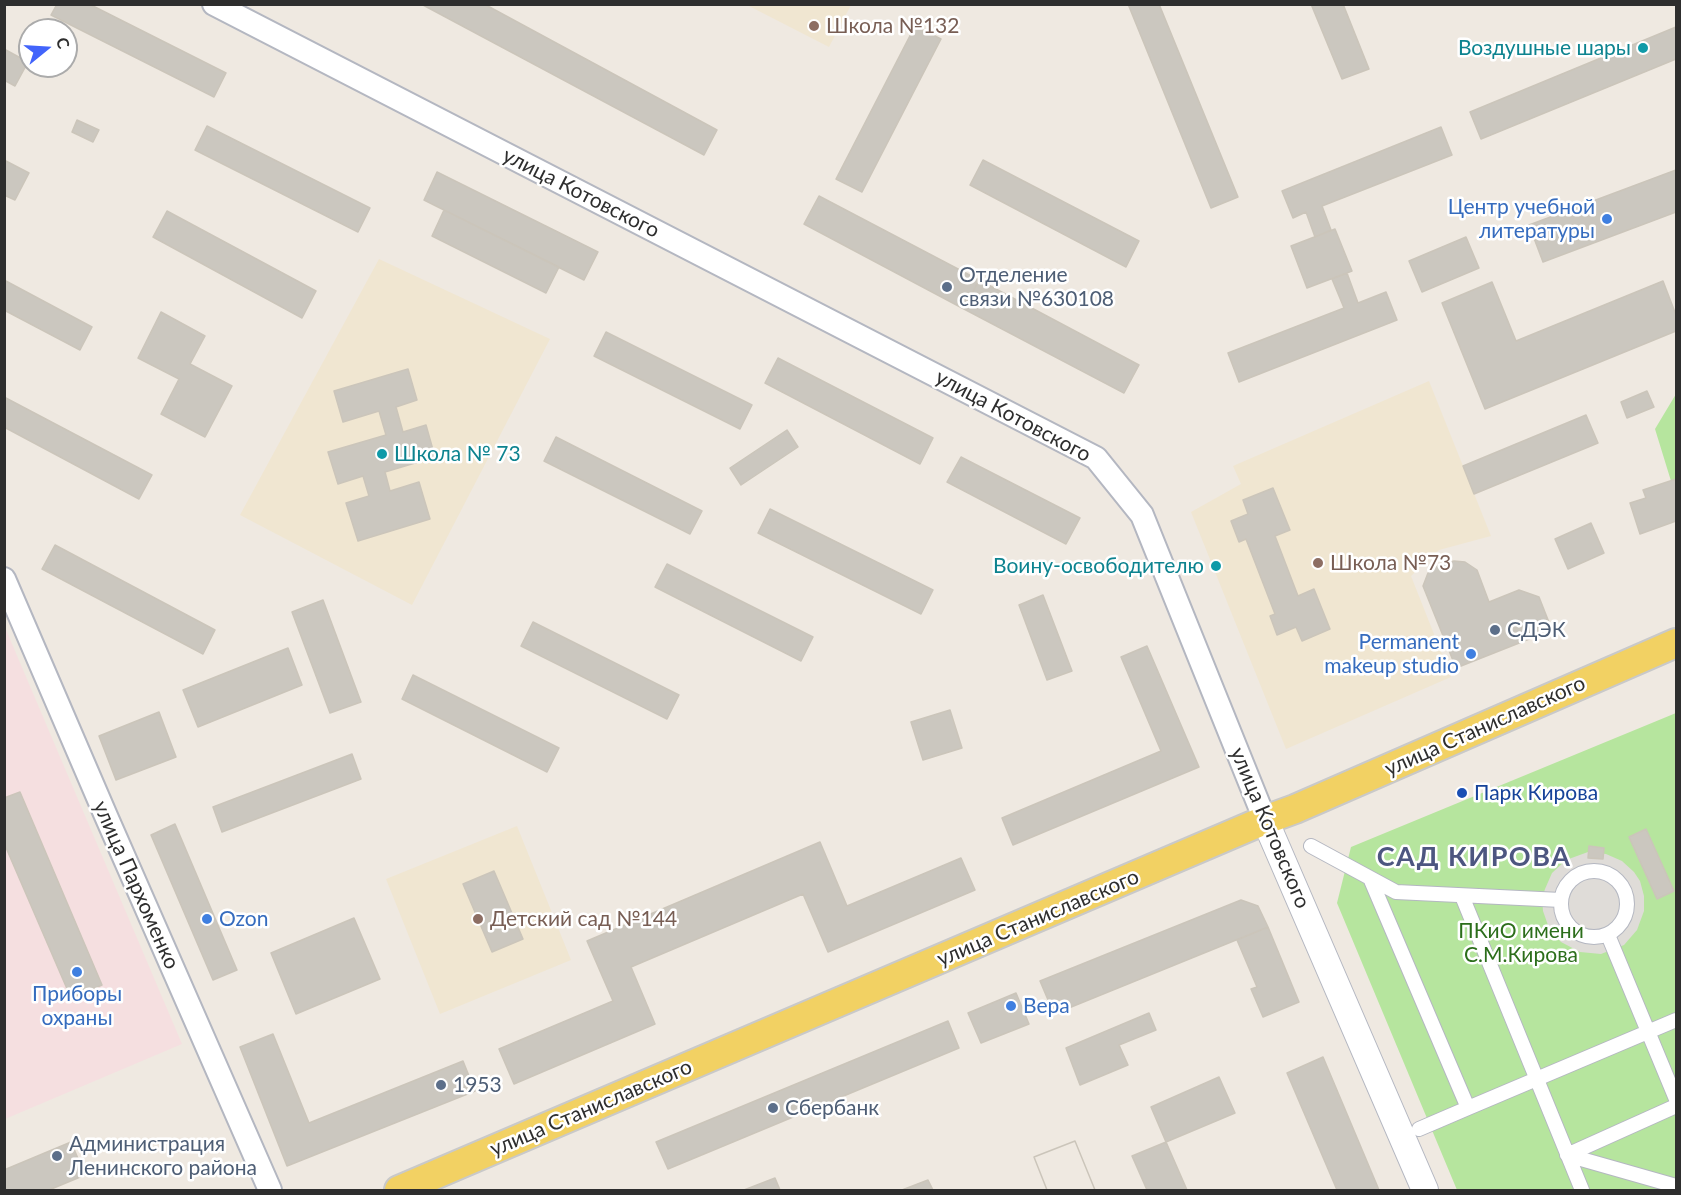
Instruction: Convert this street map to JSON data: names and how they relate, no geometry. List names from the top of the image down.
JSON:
{
  "streets": {
    "main road": ["улица Котовского", "улица Станиславского"],
    "street": ["улица Пархоменко"]
  },
  "crossings": [
    ["улица Котовского", "улица Станиславского"]
  ],
  "districts": ["САД КИРОВА"],
  "parks": ["ПКиО имени С.М.Кирова"],
  "places": [
    "Школа №132",
    "Воздушные шары",
    "Центр учебной литературы",
    "Отделение связи №630108",
    "Школа № 73",
    "Школа №73",
    "Воину-освободителю",
    "СДЭК",
    "Permanent makeup studio",
    "Парк Кирова",
    "Ozon",
    "Детский сад №144",
    "Приборы охраны",
    "Вера",
    "1953",
    "Сбербанк",
    "Администрация Ленинского района"
  ],
  "north": "right"
}
